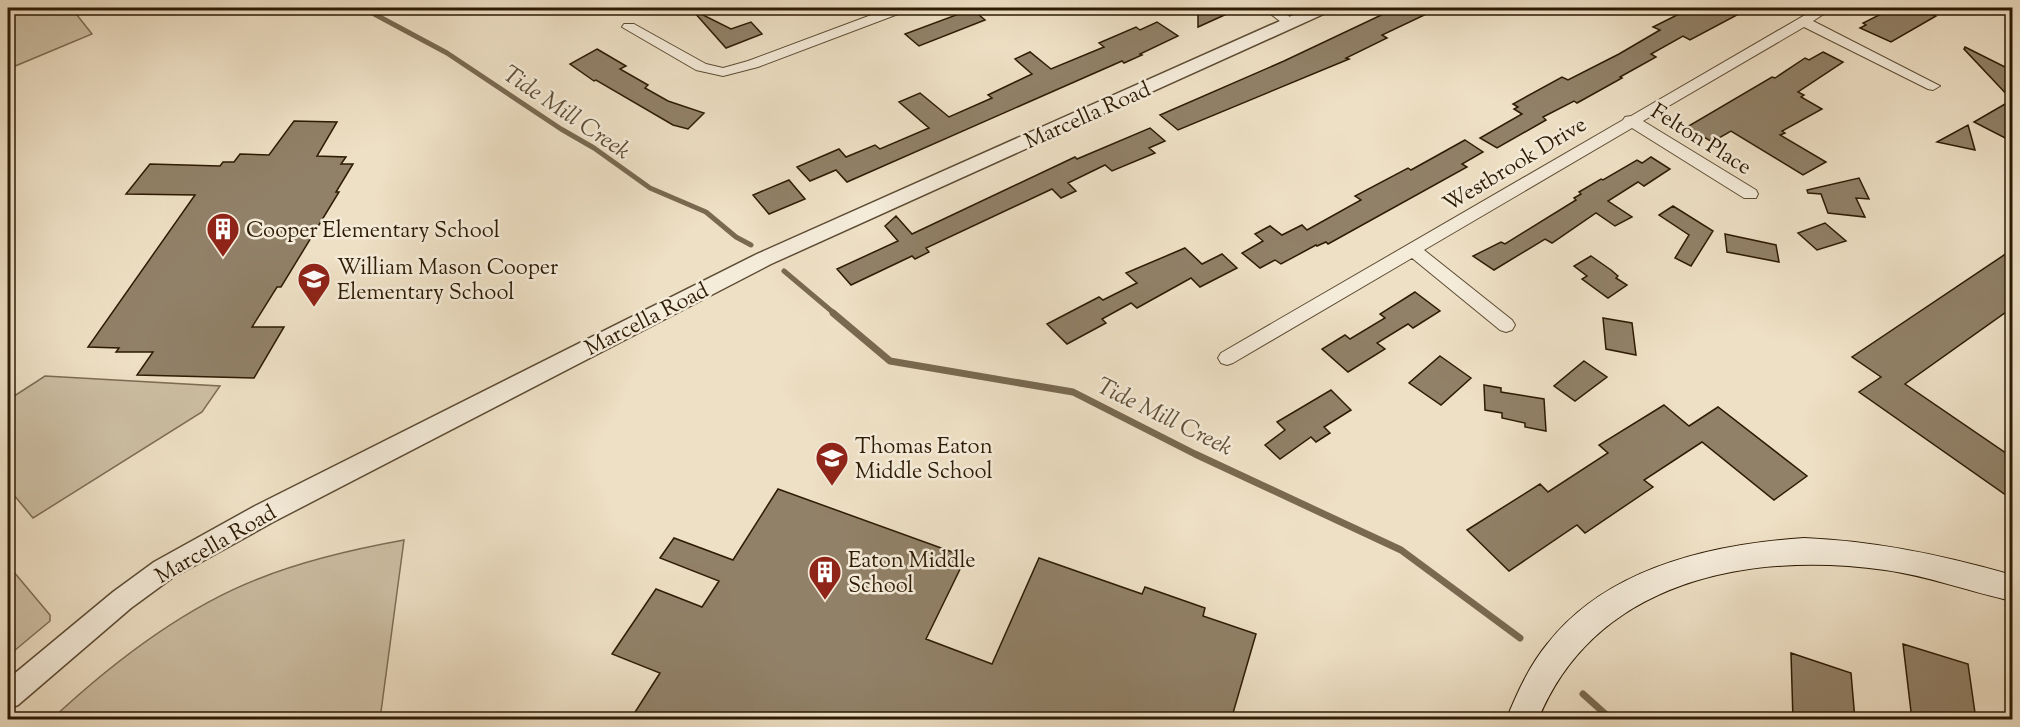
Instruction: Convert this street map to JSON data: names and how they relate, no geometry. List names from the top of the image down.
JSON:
{
  "streets": {
    "street": ["Marcella Road", "Felton Place", "Westbrook Drive"]
  },
  "crossings": [
    ["Felton Place", "Westbrook Drive"]
  ],
  "water": ["Tide Mill Creek"],
  "places": {
    "building": ["Cooper Elementary School", "Eaton Middle School"],
    "school or university": ["William Mason Cooper Elementary School", "Thomas Eaton Middle School"]
  }
}
